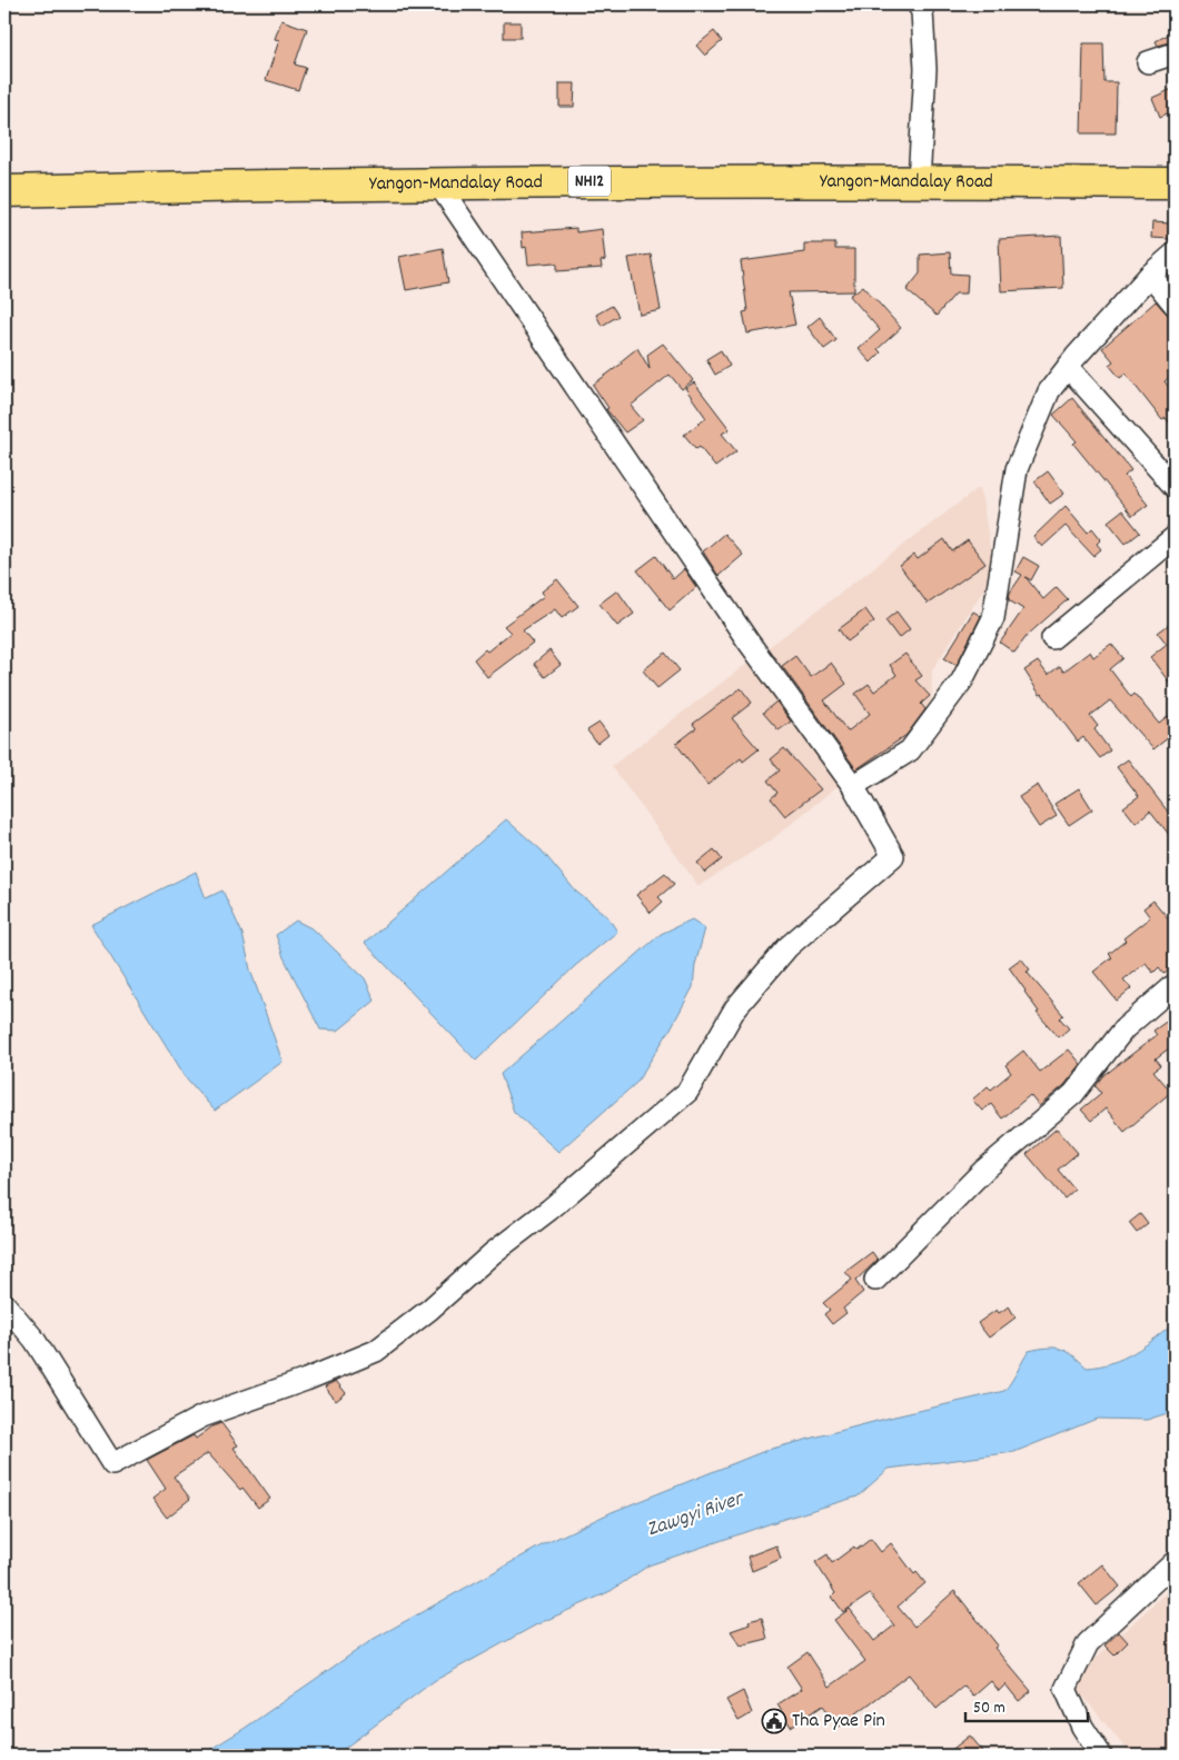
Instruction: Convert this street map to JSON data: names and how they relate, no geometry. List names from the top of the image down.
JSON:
{
  "streets": {
    "highway": ["NH12", "Yangon-Mandalay Road"]
  },
  "water": ["Zawgyi River"],
  "places": {
    "public building": ["Tha Pyae Pin"]
  },
  "scale_bar": "50 m"
}
